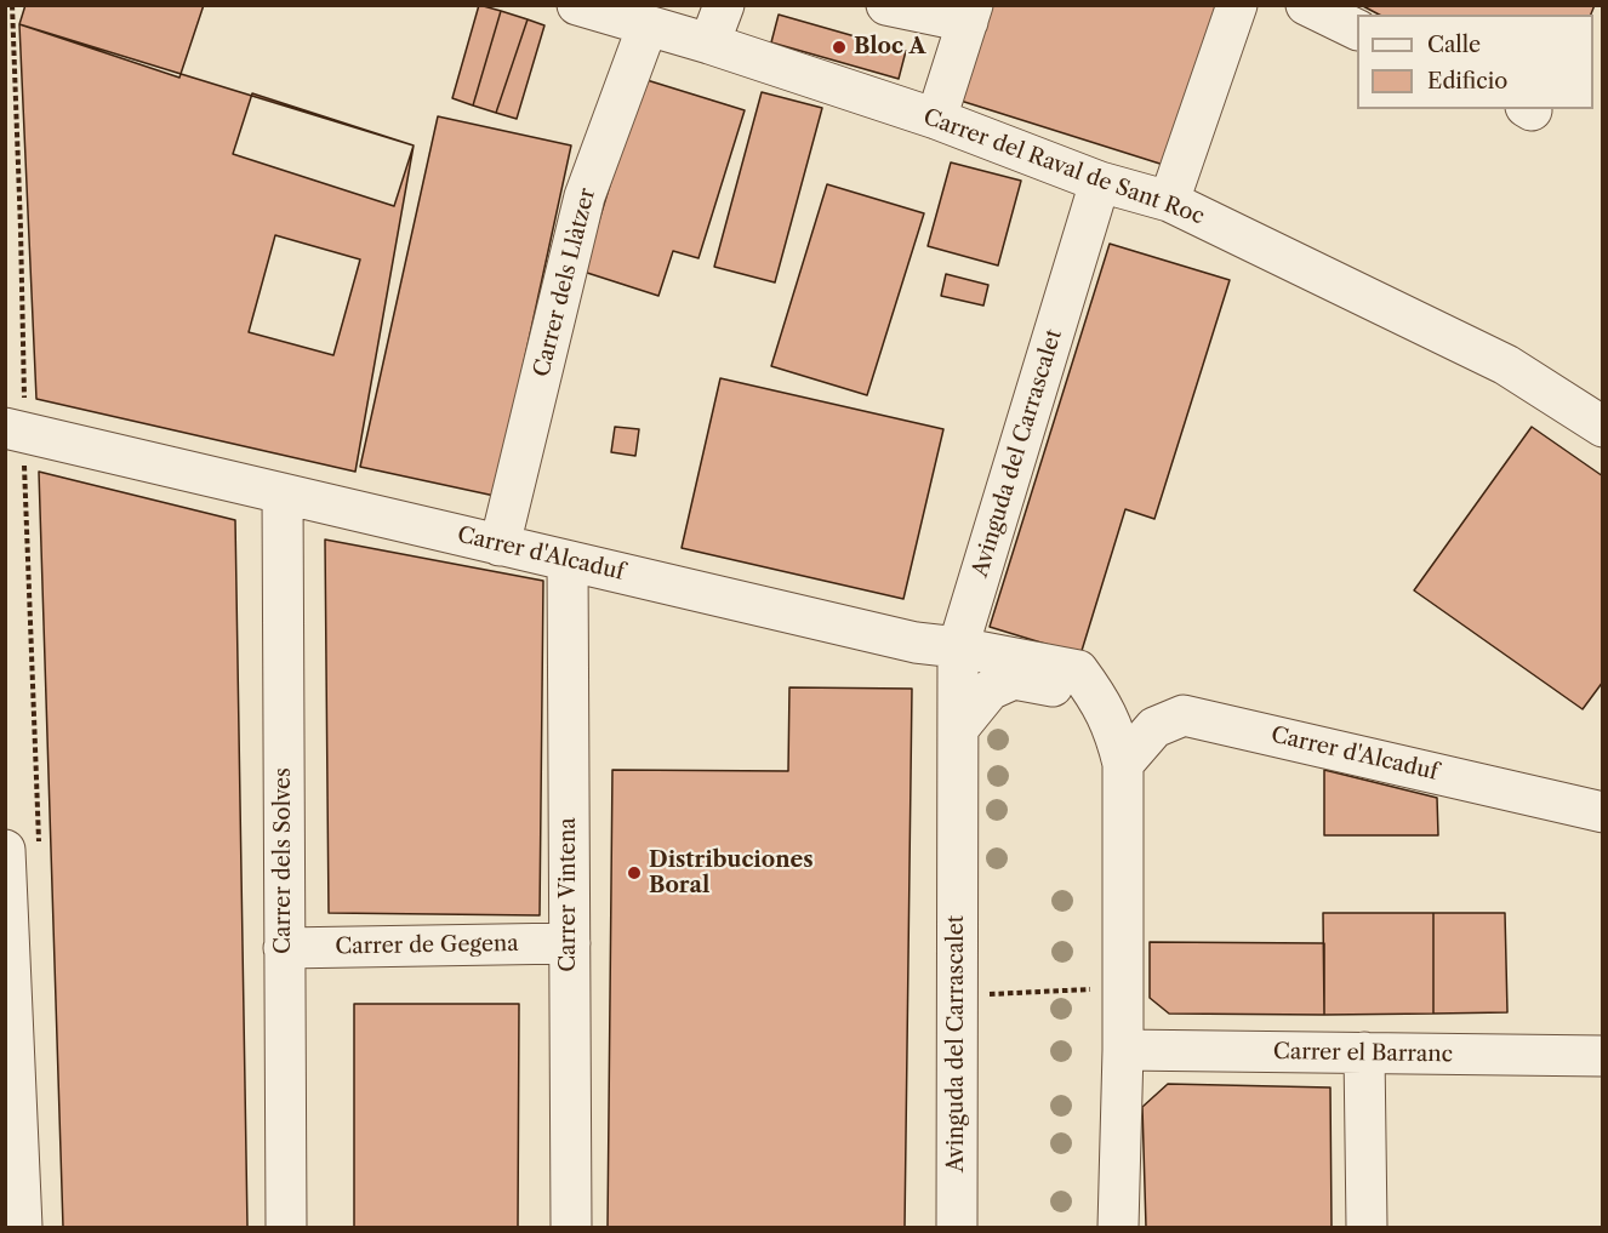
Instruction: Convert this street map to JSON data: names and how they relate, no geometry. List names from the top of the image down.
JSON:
{
  "streets": {
    "street": [
      "Carrer del Raval de Sant Roc",
      "Carrer dels Llàtzer",
      "Avinguda del Carrascalet",
      "Carrer d'Alcaduf",
      "Carrer dels Solves",
      "Carrer Vintena",
      "Carrer de Gegena",
      "Carrer el Barranc"
    ]
  },
  "crossings": [
    ["Carrer del Raval de Sant Roc", "Carrer dels Llàtzer"],
    ["Carrer del Raval de Sant Roc", "Avinguda del Carrascalet"],
    ["Carrer dels Llàtzer", "Carrer d'Alcaduf"],
    ["Avinguda del Carrascalet", "Carrer d'Alcaduf"],
    ["Carrer d'Alcaduf", "Carrer dels Solves"],
    ["Carrer d'Alcaduf", "Carrer Vintena"],
    ["Carrer dels Solves", "Carrer de Gegena"],
    ["Carrer Vintena", "Carrer de Gegena"]
  ],
  "places": ["Bloc A", "Distribuciones Boral"],
  "legend": ["Calle", "Edificio"]
}
